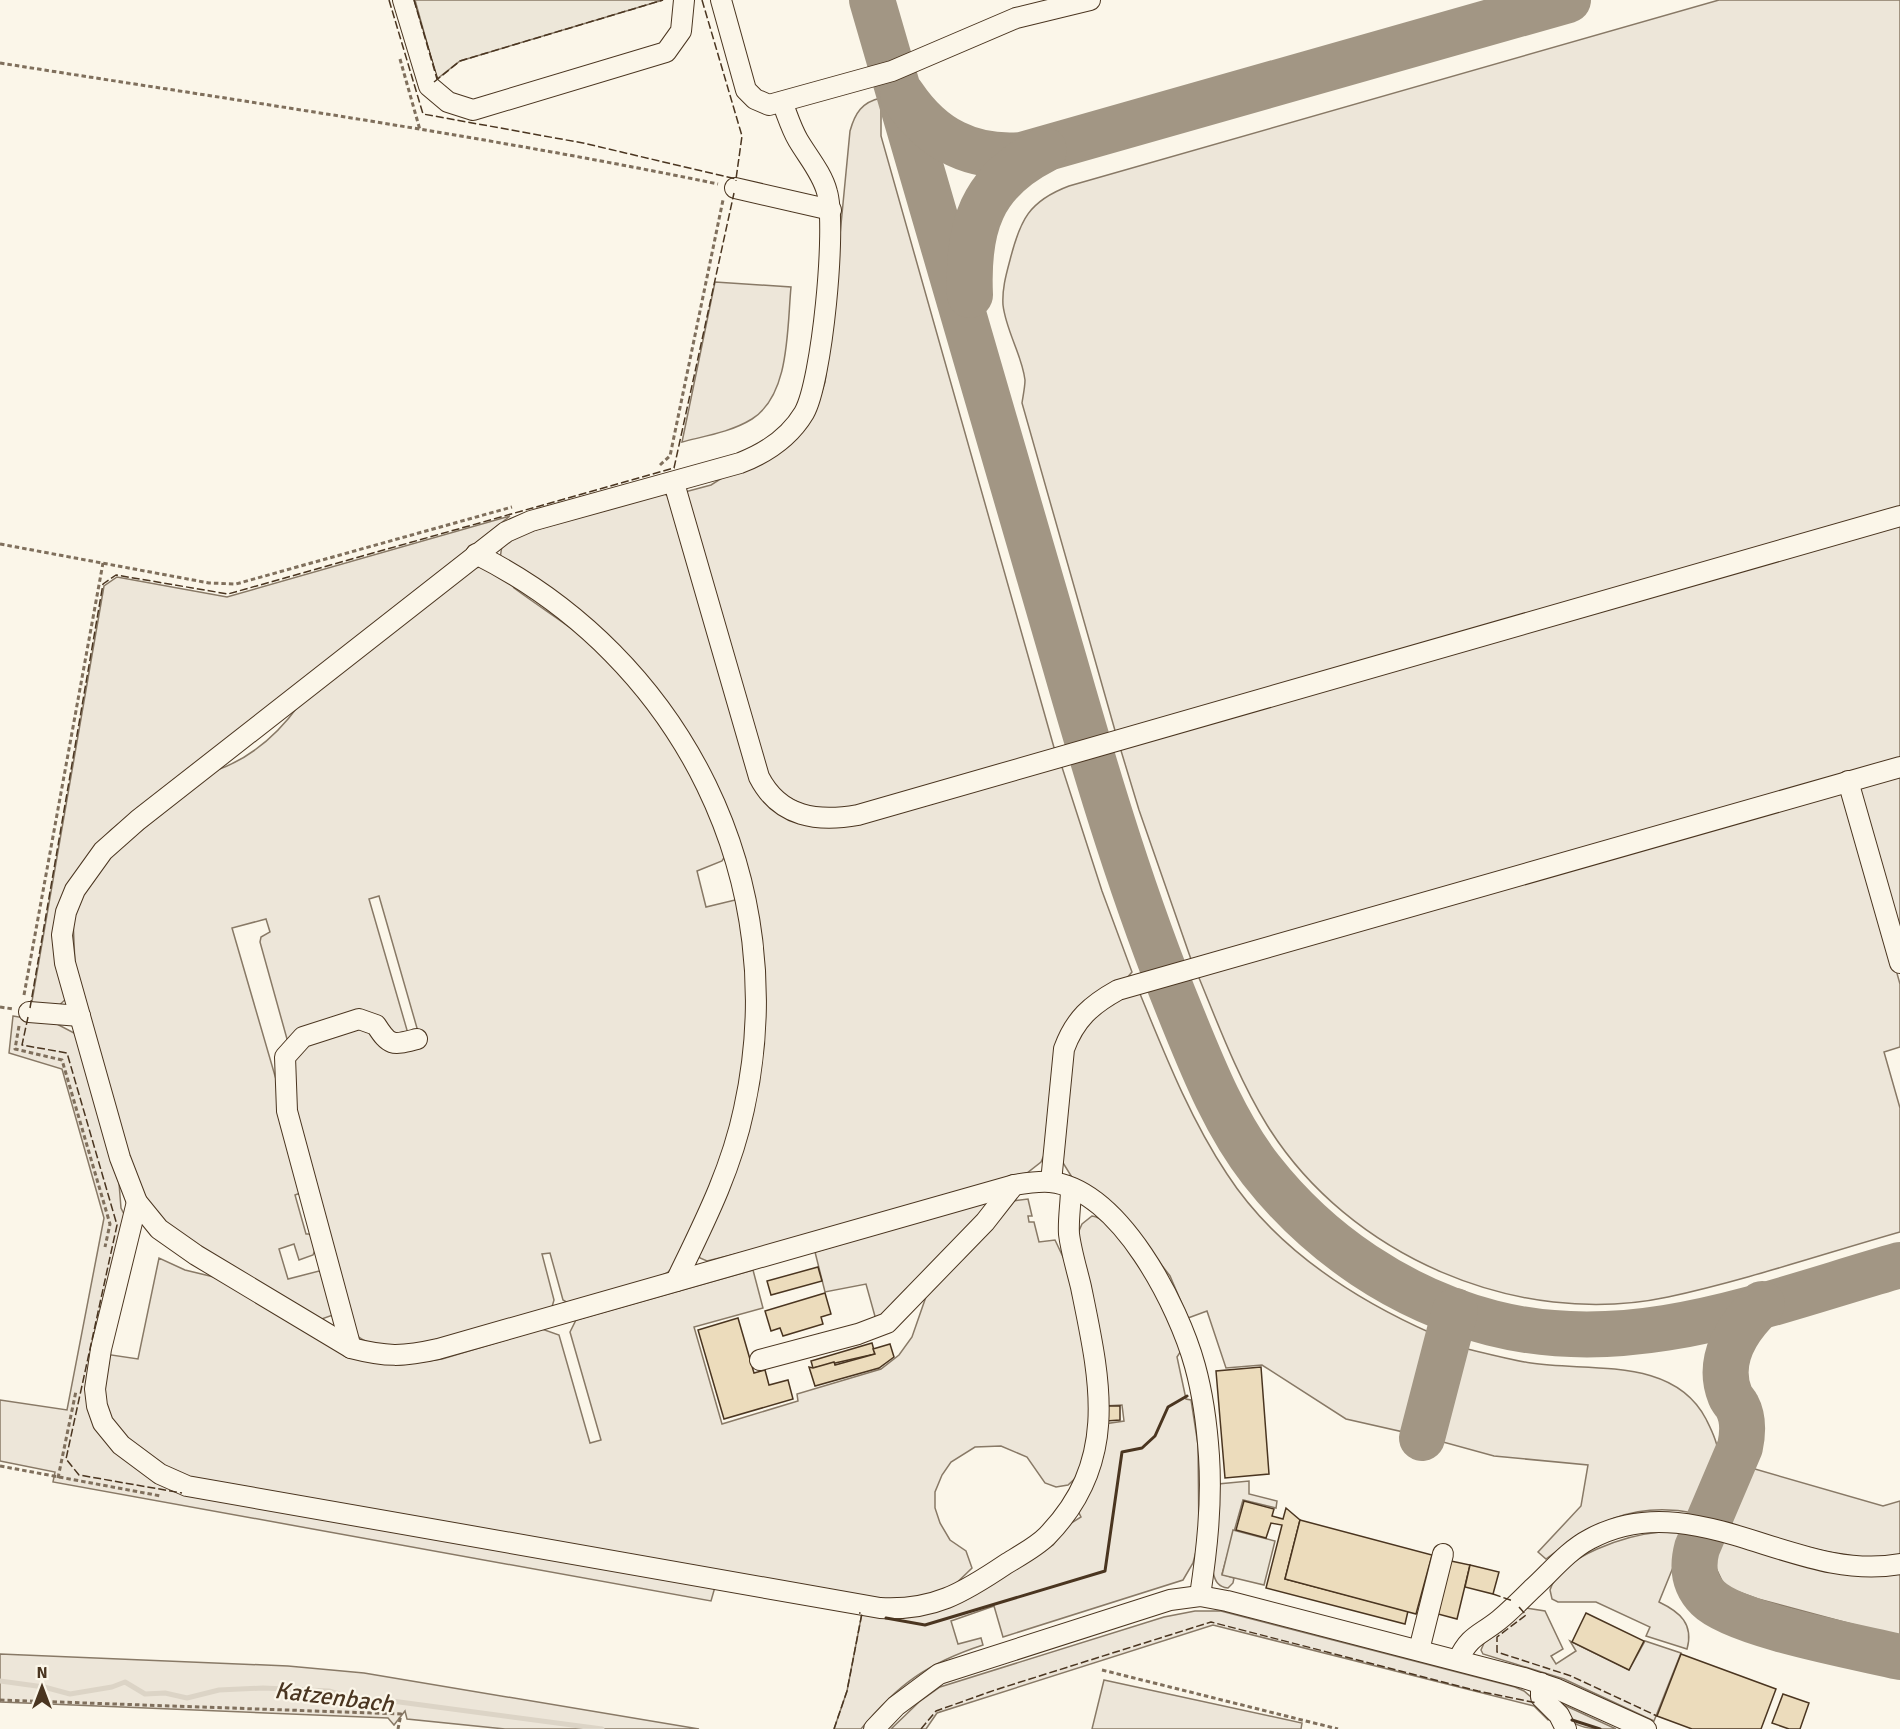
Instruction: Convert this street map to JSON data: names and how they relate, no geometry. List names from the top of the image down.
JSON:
{
  "water": ["Katzenbach"],
  "north": "top"
}
